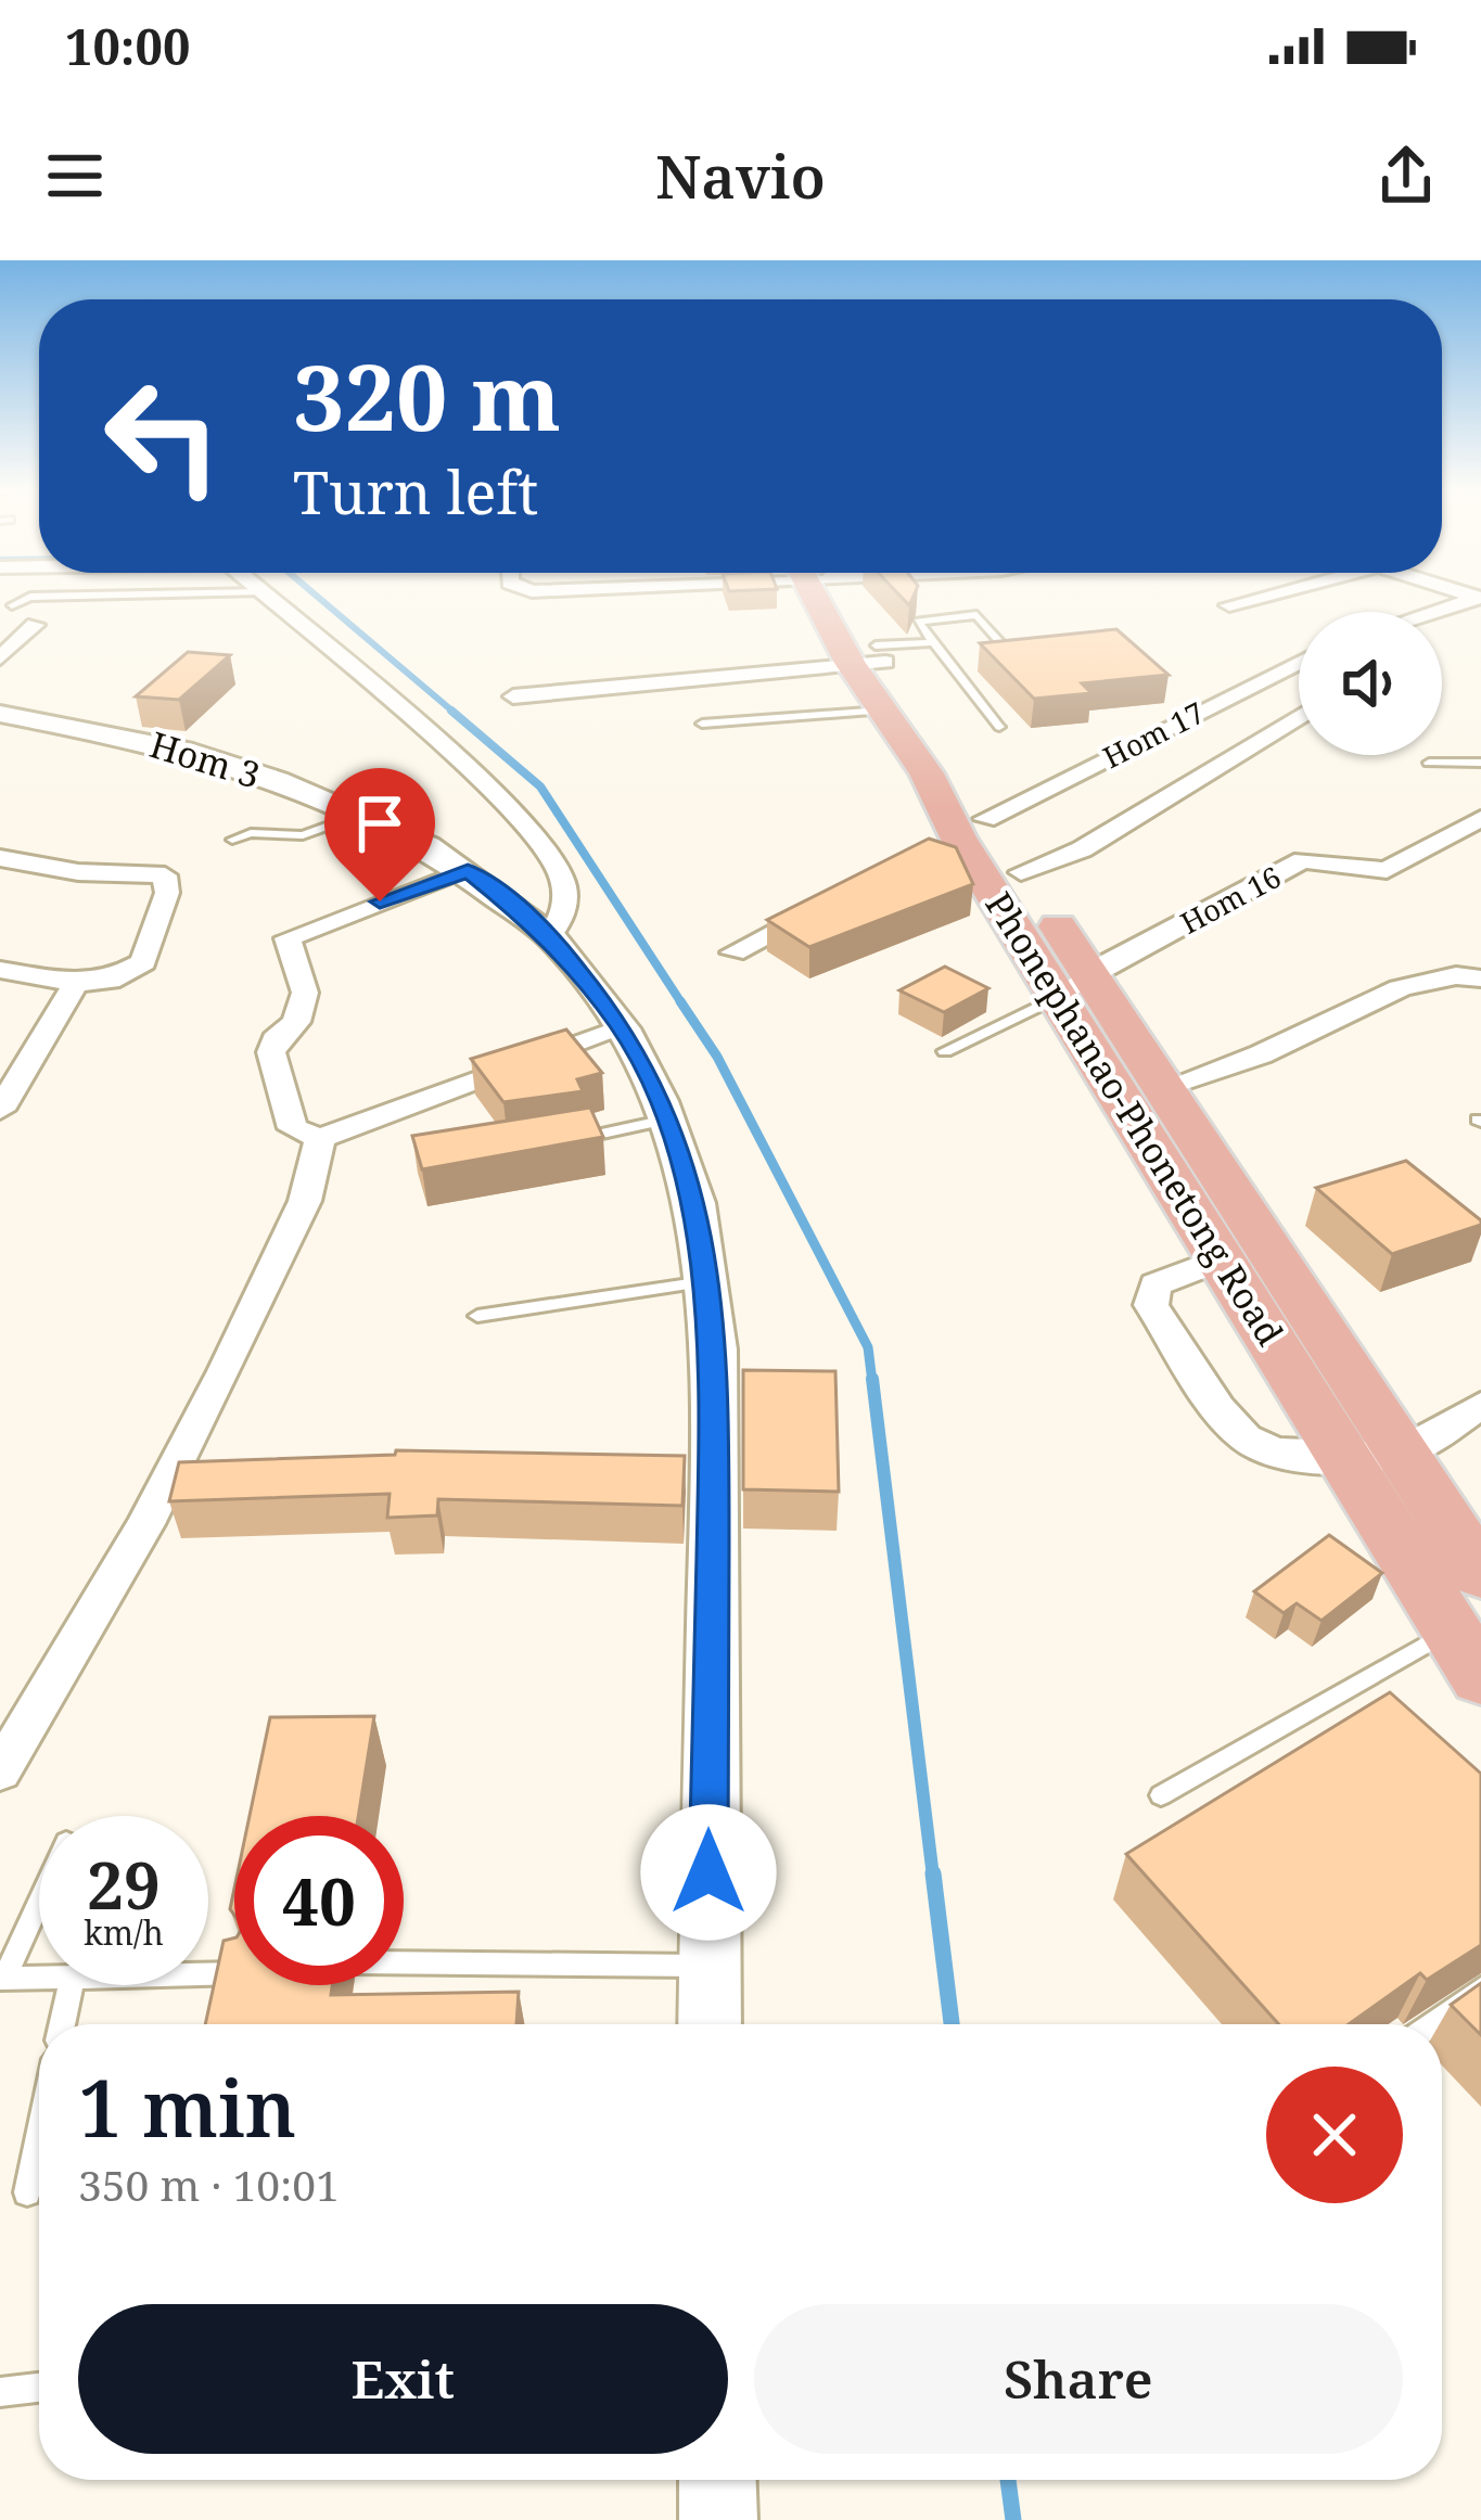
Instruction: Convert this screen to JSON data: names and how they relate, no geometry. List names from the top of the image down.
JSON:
{
  "streets": {
    "main road": ["Phonephanao-Phonetong Road"],
    "street": ["Hom 17", "Hom 3", "Hom 16"]
  },
  "crossings": [
    ["Hom 17", "Phonephanao-Phonetong Road"],
    ["Hom 16", "Phonephanao-Phonetong Road"]
  ],
  "page": {
    "status": "10:00",
    "header": "Navio",
    "turn": ["320 m", "Turn left"],
    "speed": "29 km/h",
    "limit": "40",
    "heading": ["1 min", "350 m · 10:01"],
    "buttons": ["Exit", "Share"]
  }
}
